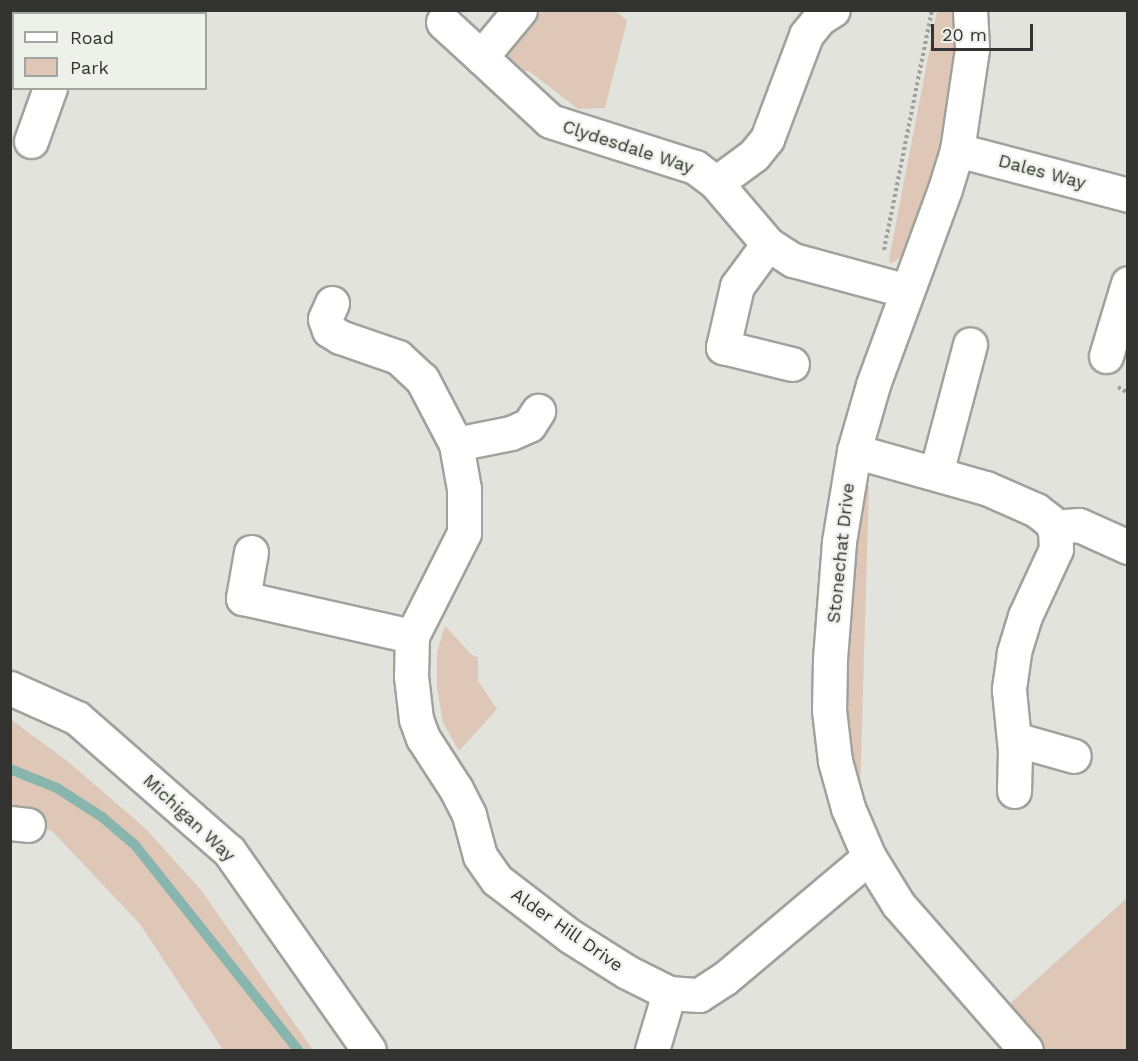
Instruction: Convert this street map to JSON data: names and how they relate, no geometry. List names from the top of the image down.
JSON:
{
  "streets": {
    "street": [
      "Clydesdale Way",
      "Dales Way",
      "Stonechat Drive",
      "Michigan Way",
      "Alder Hill Drive"
    ]
  },
  "crossings": [
    ["Clydesdale Way", "Stonechat Drive"],
    ["Dales Way", "Stonechat Drive"],
    ["Stonechat Drive", "Alder Hill Drive"]
  ],
  "legend": ["Road", "Park"],
  "scale_bar": "20 m"
}
